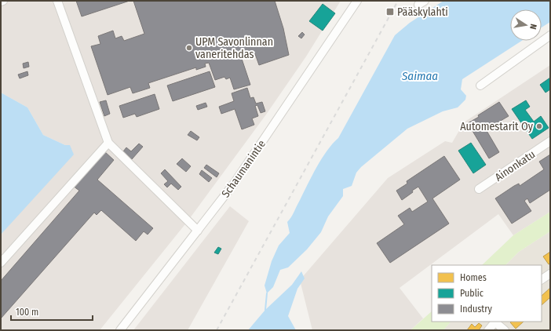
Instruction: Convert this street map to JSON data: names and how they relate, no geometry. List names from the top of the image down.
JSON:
{
  "streets": {
    "street": ["Ainonkatu", "Schaumanintie"]
  },
  "water": ["Saimaa"],
  "places": {
    "transit": ["Pääskylahti"],
    "other": ["UPM Savonlinnan vaneritehdas", "Automestarit Oy"]
  },
  "legend": ["Homes", "Public", "Industry"],
  "scale_bar": "100 m",
  "north": "right"
}
